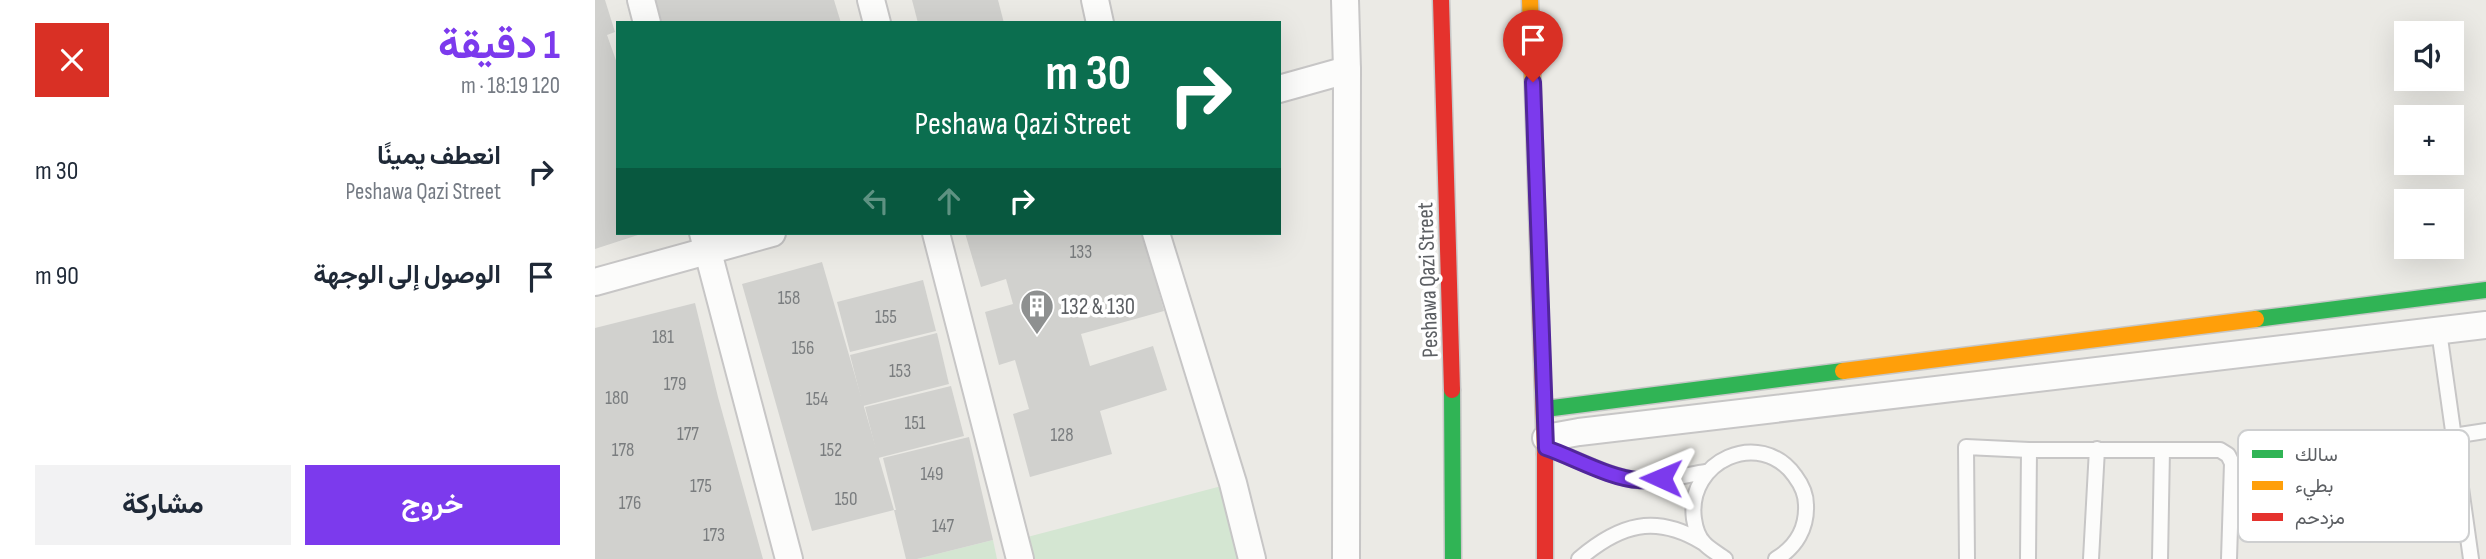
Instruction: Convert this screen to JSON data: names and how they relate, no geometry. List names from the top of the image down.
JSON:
{
  "streets": {
    "main road": ["Peshawa Qazi Street"]
  },
  "places": {
    "building": ["132 & 130"]
  },
  "house_numbers": [
    "133",
    "158",
    "155",
    "181",
    "156",
    "153",
    "179",
    "180",
    "154",
    "151",
    "177",
    "128",
    "178",
    "152",
    "149",
    "175",
    "150",
    "176",
    "147",
    "173"
  ],
  "legend": ["سالك", "بطيء", "مزدحم"],
  "page": {
    "heading": ["1 دقيقة", "120 m · 18:19"],
    "map_buttons": ["+", "−"],
    "turn": ["30 m", "Peshawa Qazi Street"],
    "list": [
      {
        "name": "انعطف يمينًا",
        "note": "Peshawa Qazi Street",
        "value": "30 m"
      },
      {
        "name": "الوصول إلى الوجهة",
        "value": "90 m"
      }
    ],
    "buttons": ["خروج", "مشاركة"]
  }
}
